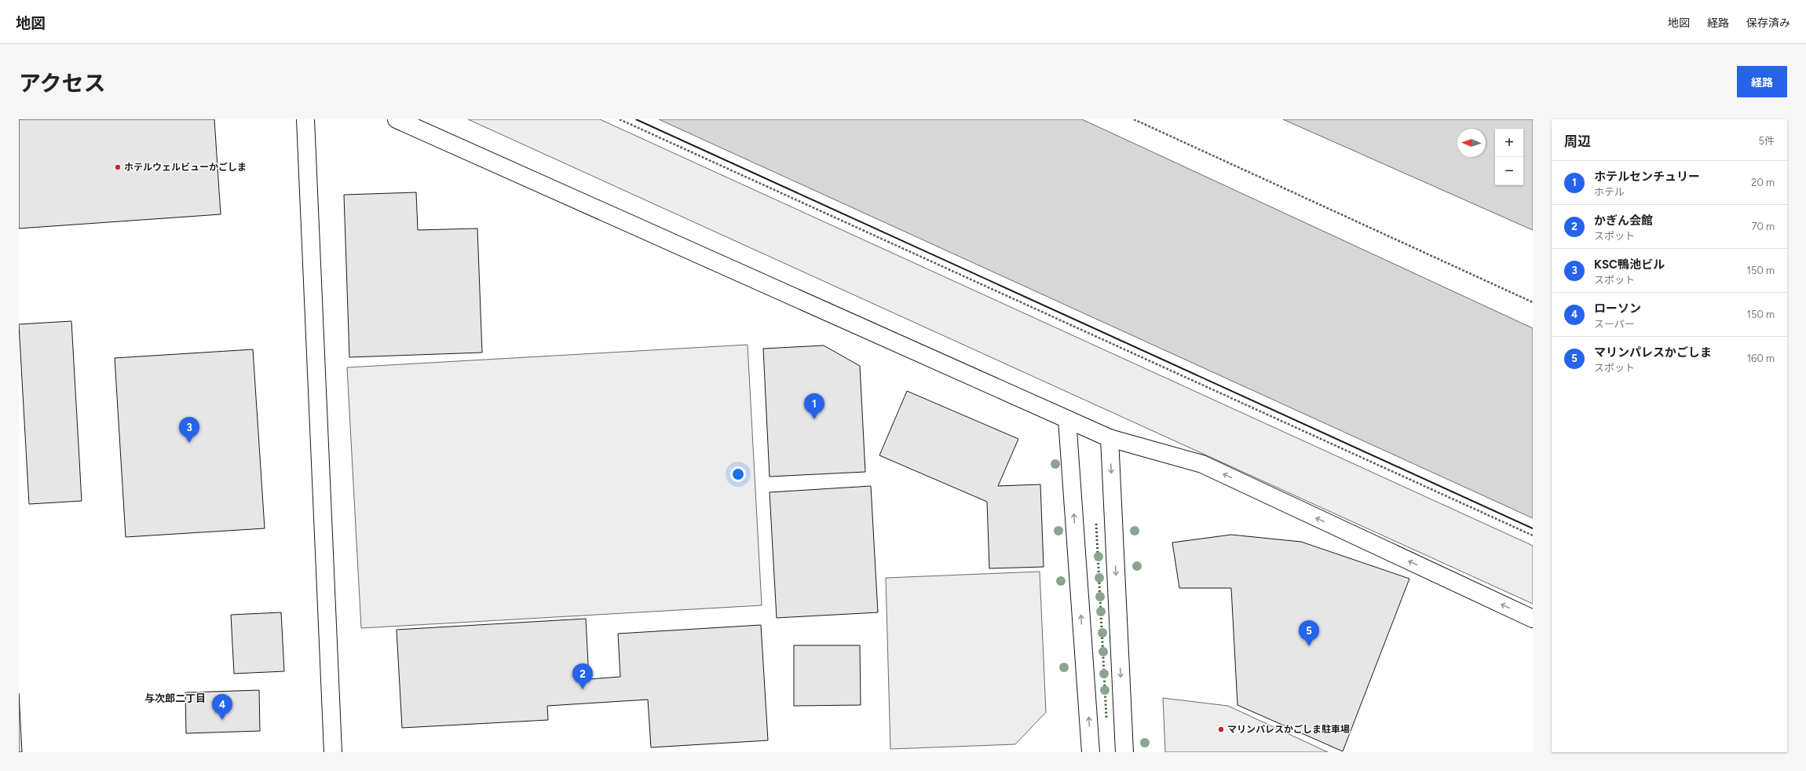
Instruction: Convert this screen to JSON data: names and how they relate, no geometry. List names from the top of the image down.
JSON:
{
  "districts": ["与次郎二丁目"],
  "places": ["ホテルウェルビューかごしま", "マリンパレスかごしま駐車場"],
  "north": "left",
  "page": {
    "header": "地図",
    "nav": ["地図", "経路", "保存済み"],
    "title": "アクセス",
    "buttons": "経路",
    "heading": ["周辺", "5件"],
    "map_buttons": ["+", "−"],
    "list": [
      {
        "mark": "1",
        "name": "ホテルセンチュリー",
        "note": "ホテル",
        "value": "20 m"
      },
      {
        "mark": "2",
        "name": "かぎん会館",
        "note": "スポット",
        "value": "70 m"
      },
      {
        "mark": "3",
        "name": "KSC鴨池ビル",
        "note": "スポット",
        "value": "150 m"
      },
      {
        "mark": "4",
        "name": "ローソン",
        "note": "スーパー",
        "value": "150 m"
      },
      {
        "mark": "5",
        "name": "マリンパレスかごしま",
        "note": "スポット",
        "value": "160 m"
      }
    ],
    "pins": [
      "1",
      "3",
      "5",
      "2",
      "4"
    ]
  }
}
